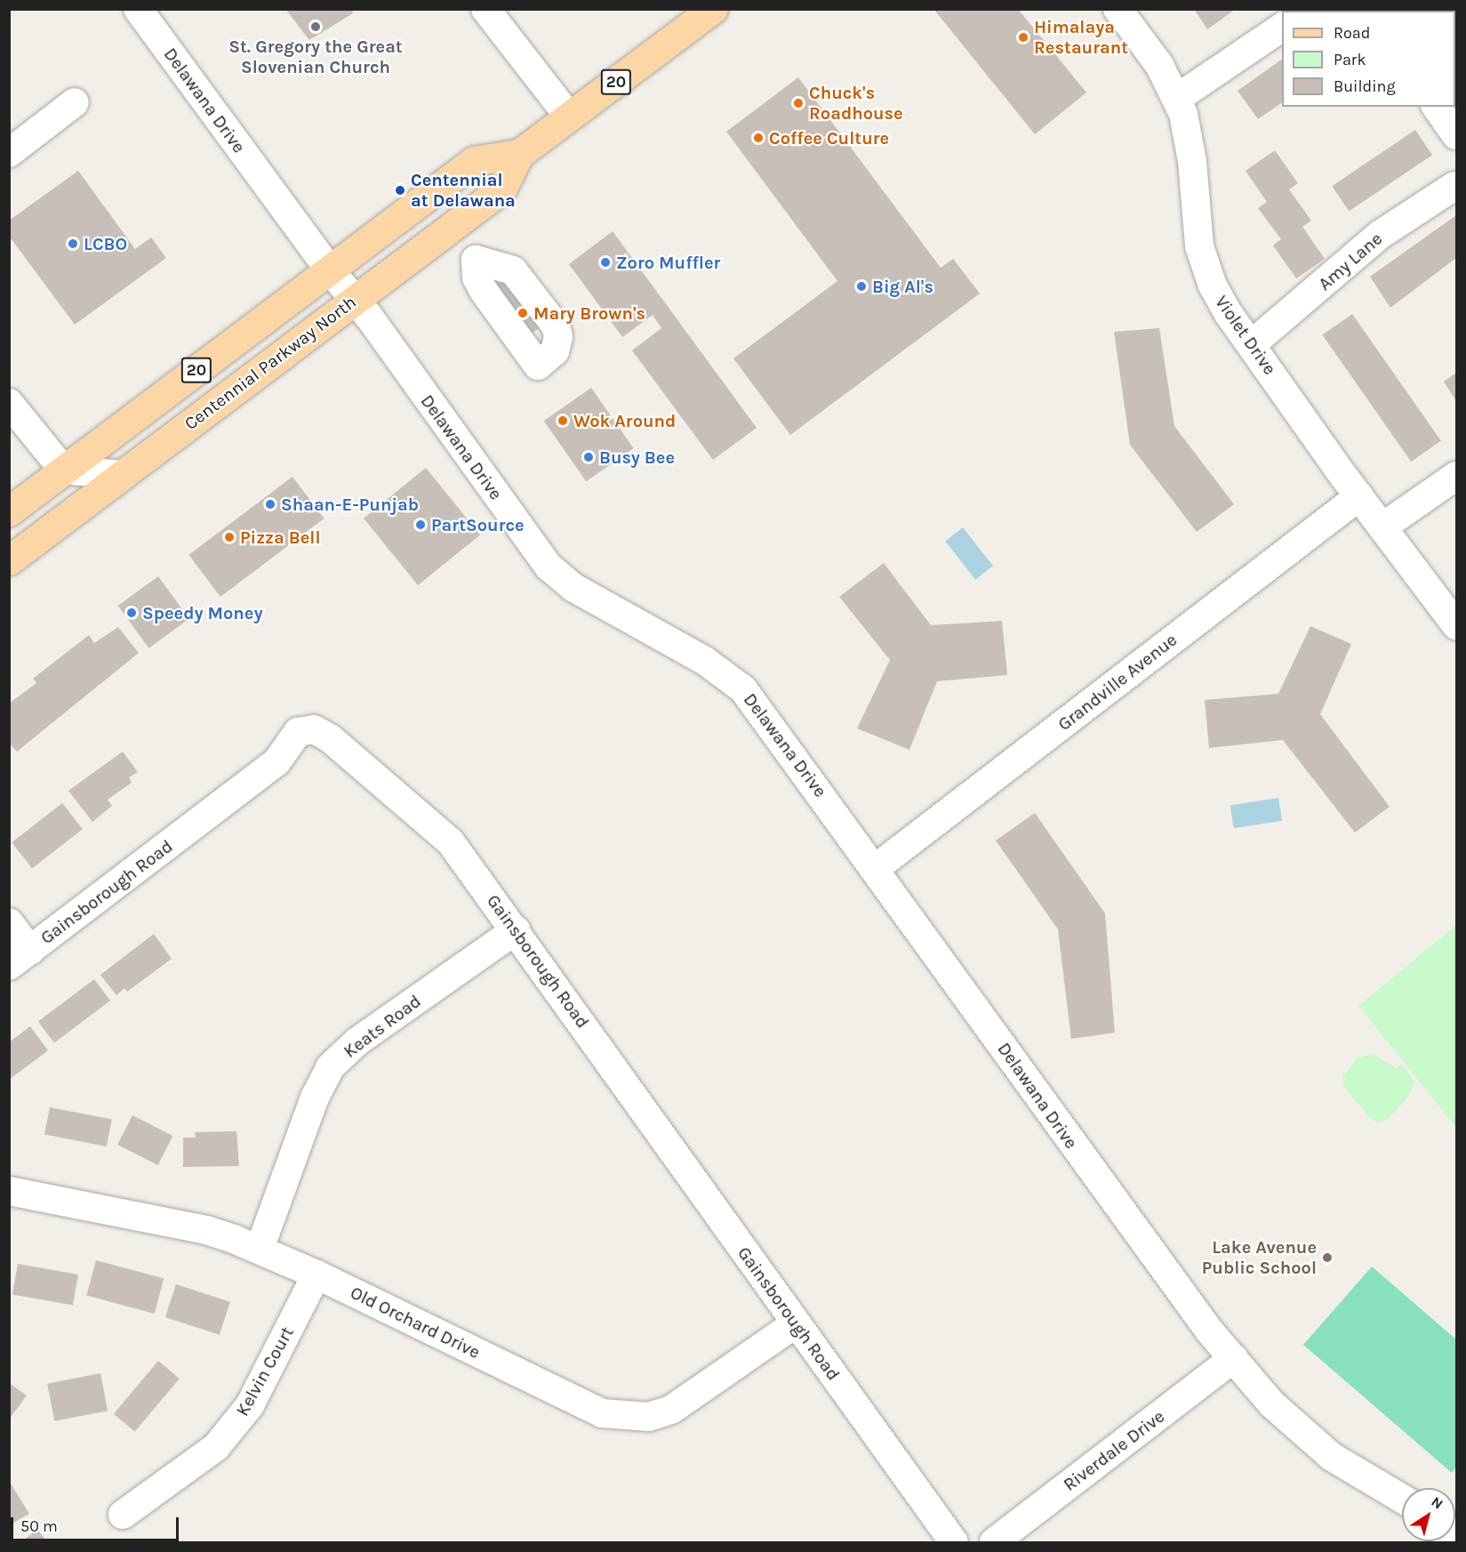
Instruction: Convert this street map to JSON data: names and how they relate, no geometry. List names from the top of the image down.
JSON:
{
  "streets": {
    "main road": ["20", "Centennial Parkway North"],
    "street": [
      "Delawana Drive",
      "Amy Lane",
      "Violet Drive",
      "Grandville Avenue",
      "Gainsborough Road",
      "Keats Road",
      "Old Orchard Drive",
      "Kelvin Court",
      "Riverdale Drive"
    ]
  },
  "crossings": [
    ["Delawana Drive", "Centennial Parkway North"],
    ["Delawana Drive", "Grandville Avenue"],
    ["Delawana Drive", "Riverdale Drive"],
    ["Amy Lane", "Violet Drive"],
    ["Violet Drive", "Grandville Avenue"],
    ["Gainsborough Road", "Keats Road"],
    ["Gainsborough Road", "Old Orchard Drive"],
    ["Keats Road", "Old Orchard Drive"],
    ["Old Orchard Drive", "Kelvin Court"]
  ],
  "places": [
    "St. Gregory the Great Slovenian Church",
    "Himalaya Restaurant",
    "Chuck's Roadhouse",
    "Coffee Culture",
    "Centennial at Delawana",
    "LCBO",
    "Zoro Muffler",
    "Big Al's",
    "Mary Brown's",
    "Wok Around",
    "Busy Bee",
    "Shaan-E-Punjab",
    "PartSource",
    "Pizza Bell",
    "Speedy Money",
    "Lake Avenue Public School"
  ],
  "legend": ["Road", "Park", "Building"],
  "scale_bar": "50 m",
  "north": "top right"
}
